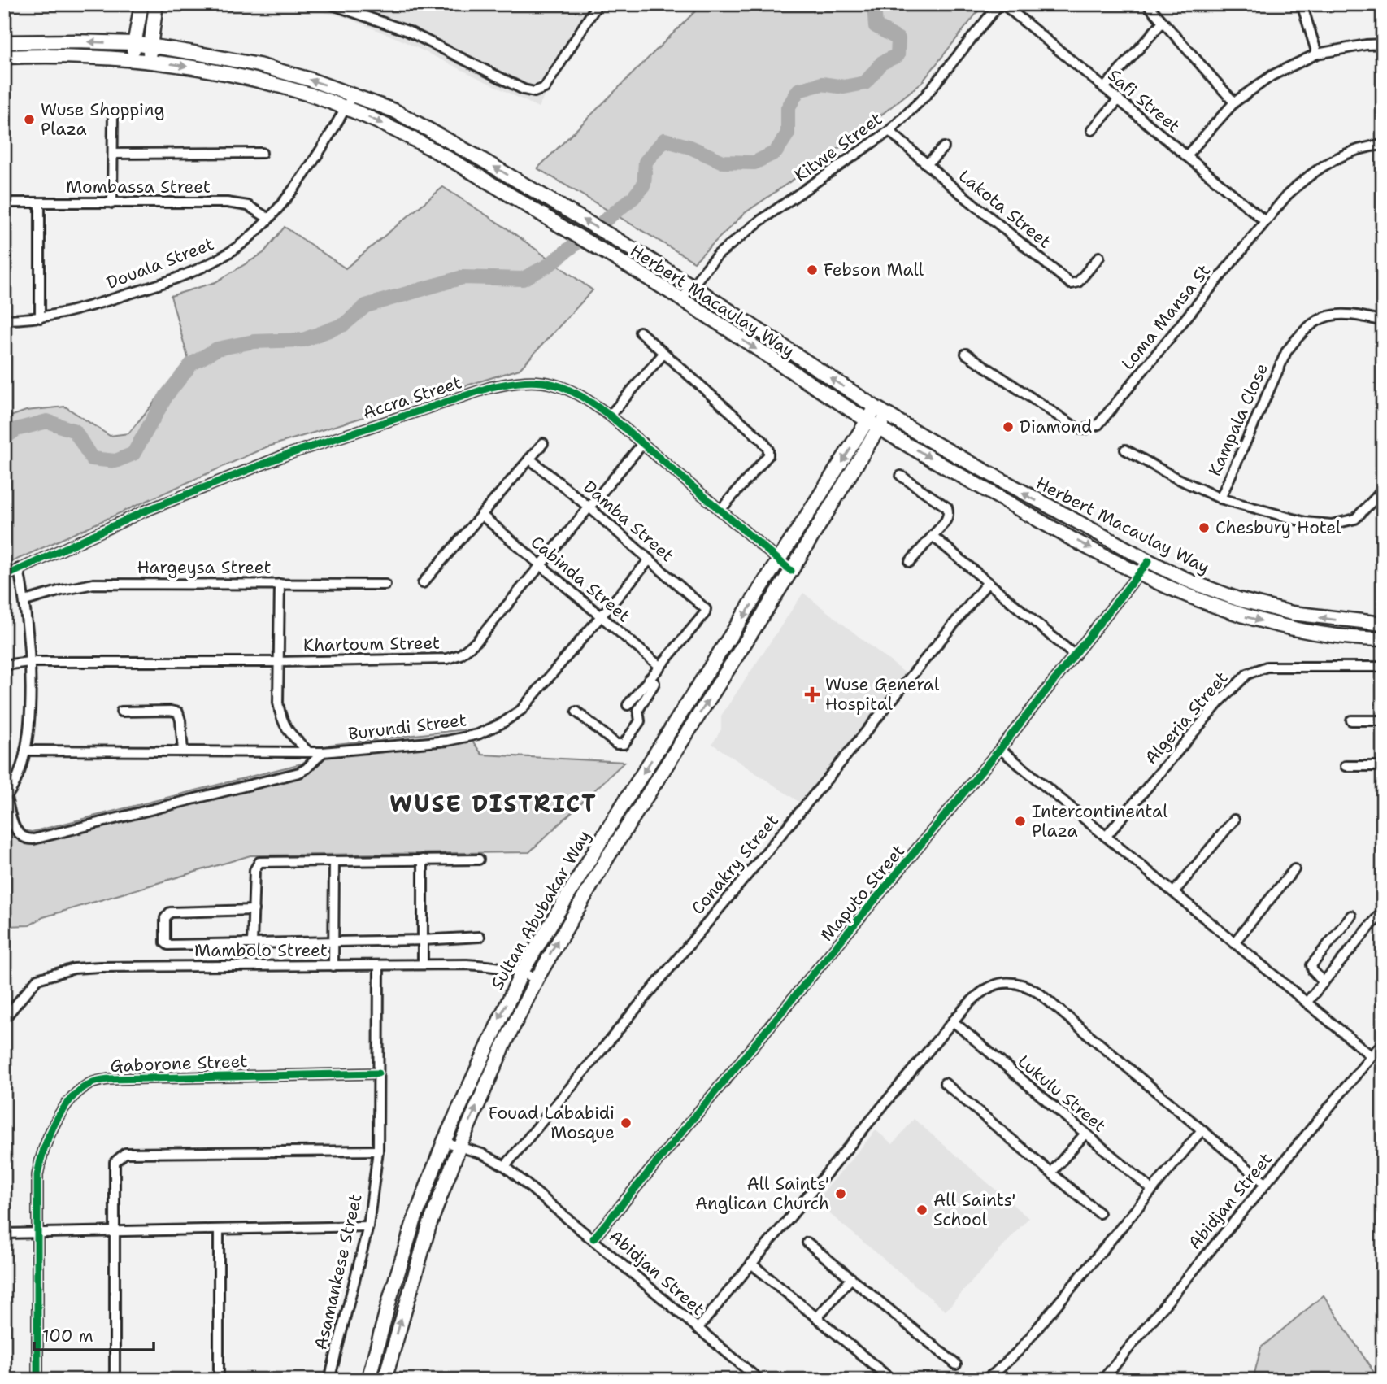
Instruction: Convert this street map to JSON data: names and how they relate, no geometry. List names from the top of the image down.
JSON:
{
  "streets": {
    "main road": ["Herbert Macaulay Way", "Sultan Abubakar Way"],
    "street": [
      "Safi Street",
      "Kitwe Street",
      "Mombassa Street",
      "Lakota Street",
      "Douala Street",
      "Loma Mansa St",
      "Accra Street",
      "Kampala Close",
      "Damba Street",
      "Hargeysa Street",
      "Cabinda Street",
      "Khartoum Street",
      "Algeria Street",
      "Burundi Street",
      "Conakry Street",
      "Maputo Street",
      "Mambolo Street",
      "Gaborone Street",
      "Lukulu Street",
      "Abidjan Street",
      "Asamankese Street"
    ]
  },
  "crossings": [
    ["Safi Street", "Loma Mansa St"],
    ["Kitwe Street", "Lakota Street"],
    ["Kitwe Street", "Herbert Macaulay Way"],
    ["Mombassa Street", "Douala Street"],
    ["Douala Street", "Herbert Macaulay Way"],
    ["Herbert Macaulay Way", "Maputo Street"],
    ["Herbert Macaulay Way", "Sultan Abubakar Way"],
    ["Accra Street", "Khartoum Street"],
    ["Accra Street", "Sultan Abubakar Way"],
    ["Damba Street", "Cabinda Street"],
    ["Damba Street", "Khartoum Street"],
    ["Damba Street", "Burundi Street"],
    ["Cabinda Street", "Khartoum Street"],
    ["Cabinda Street", "Burundi Street"],
    ["Conakry Street", "Abidjan Street"],
    ["Maputo Street", "Abidjan Street"],
    ["Sultan Abubakar Way", "Mambolo Street"],
    ["Sultan Abubakar Way", "Abidjan Street"],
    ["Mambolo Street", "Asamankese Street"],
    ["Gaborone Street", "Asamankese Street"]
  ],
  "districts": ["WUSE DISTRICT"],
  "places": {
    "other": [
      "Wuse Shopping Plaza",
      "Febson Mall",
      "Diamond",
      "Chesbury Hotel",
      "Intercontinental Plaza",
      "Fouad Lababidi Mosque",
      "All Saints' Anglican Church",
      "All Saints' School"
    ],
    "health": ["Wuse General Hospital"]
  },
  "scale_bar": "100 m"
}
